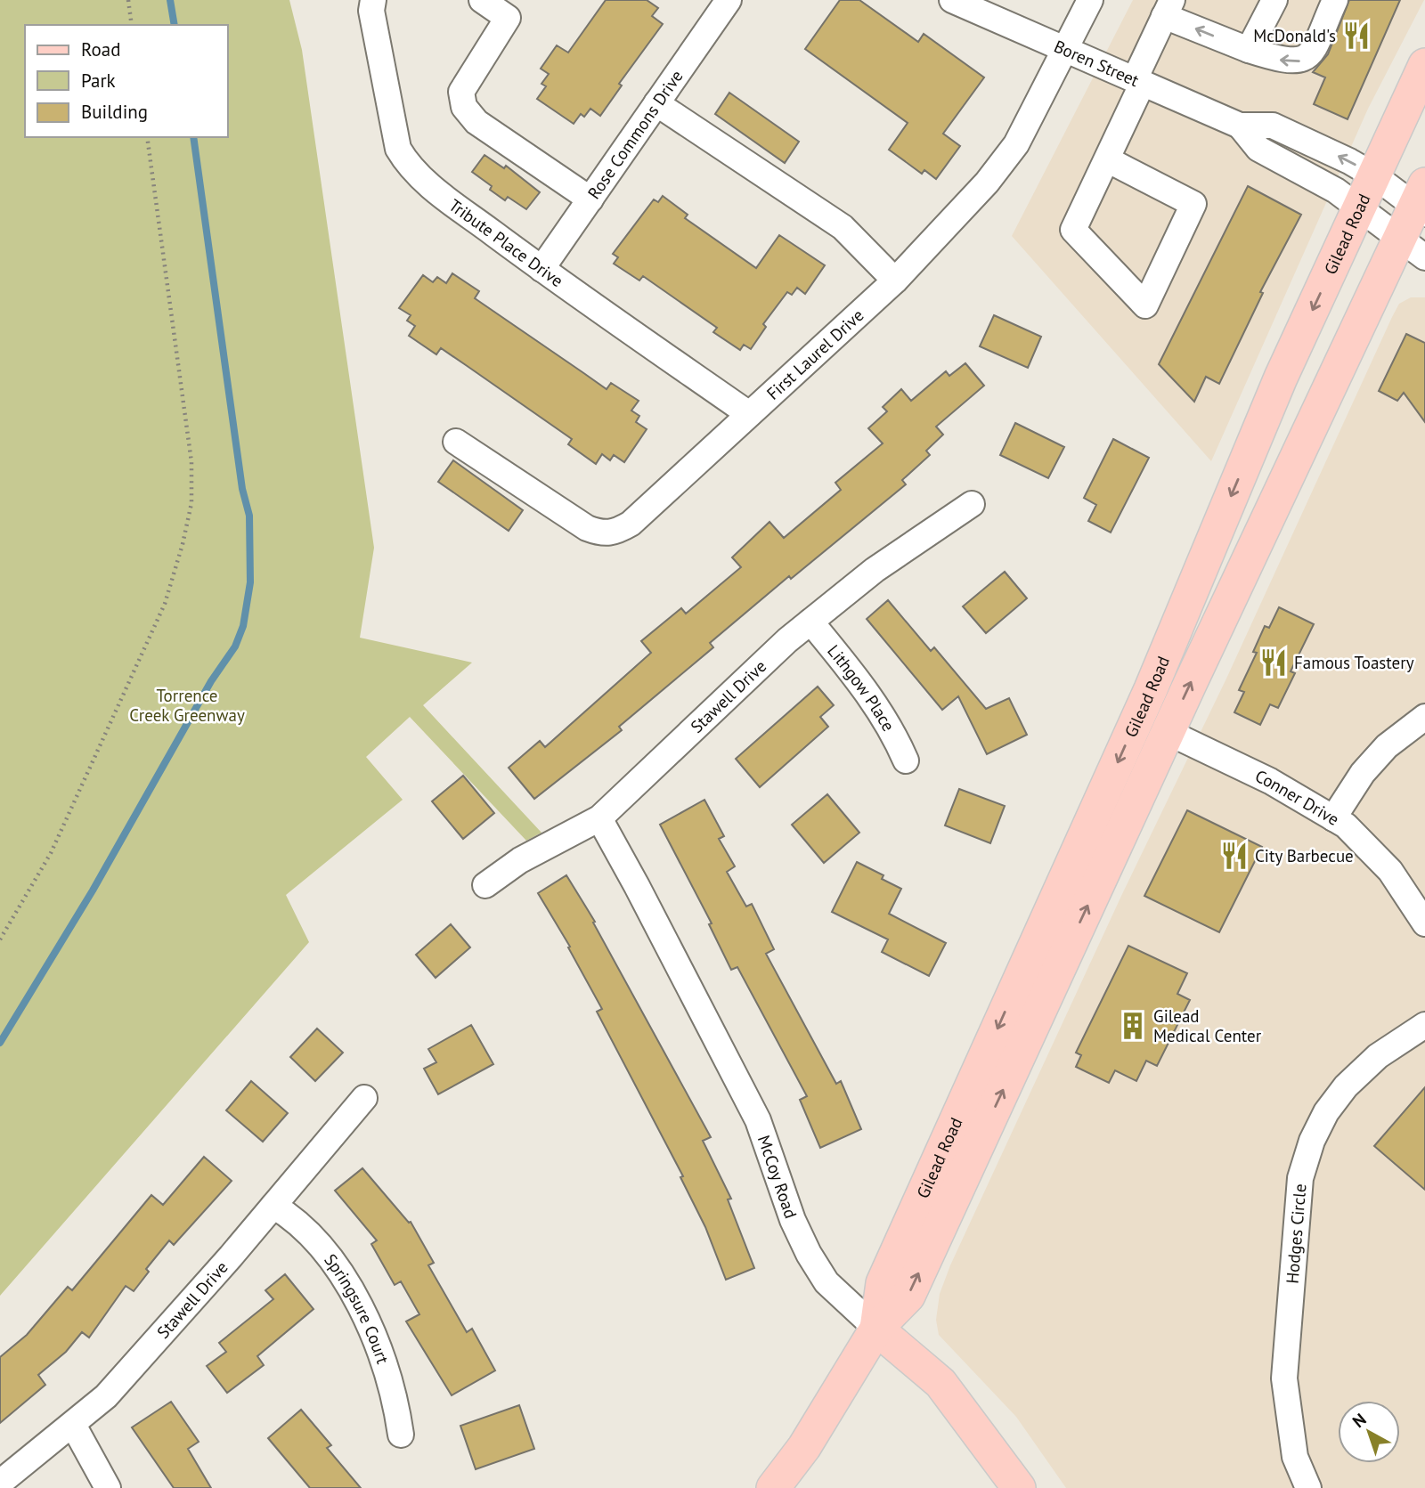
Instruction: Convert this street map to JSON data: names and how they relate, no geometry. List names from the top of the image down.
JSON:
{
  "streets": {
    "main road": ["Gilead Road", "McCoy Road"],
    "street": [
      "Boren Street",
      "Rose Commons Drive",
      "Tribute Place Drive",
      "First Laurel Drive",
      "Lithgow Place",
      "Stawell Drive",
      "Conner Drive",
      "Hodges Circle",
      "Springsure Court"
    ]
  },
  "crossings": [
    ["Boren Street", "Gilead Road"],
    ["Boren Street", "First Laurel Drive"],
    ["Rose Commons Drive", "Tribute Place Drive"],
    ["Gilead Road", "Conner Drive"],
    ["Gilead Road", "McCoy Road"],
    ["Tribute Place Drive", "First Laurel Drive"],
    ["Lithgow Place", "Stawell Drive"],
    ["Stawell Drive", "McCoy Road"],
    ["Stawell Drive", "Springsure Court"]
  ],
  "parks": ["Torrence Creek Greenway"],
  "places": {
    "restaurant": ["McDonald's", "Famous Toastery", "City Barbecue"],
    "building": ["Gilead Medical Center"]
  },
  "legend": ["Road", "Park", "Building"],
  "north": "top left"
}
